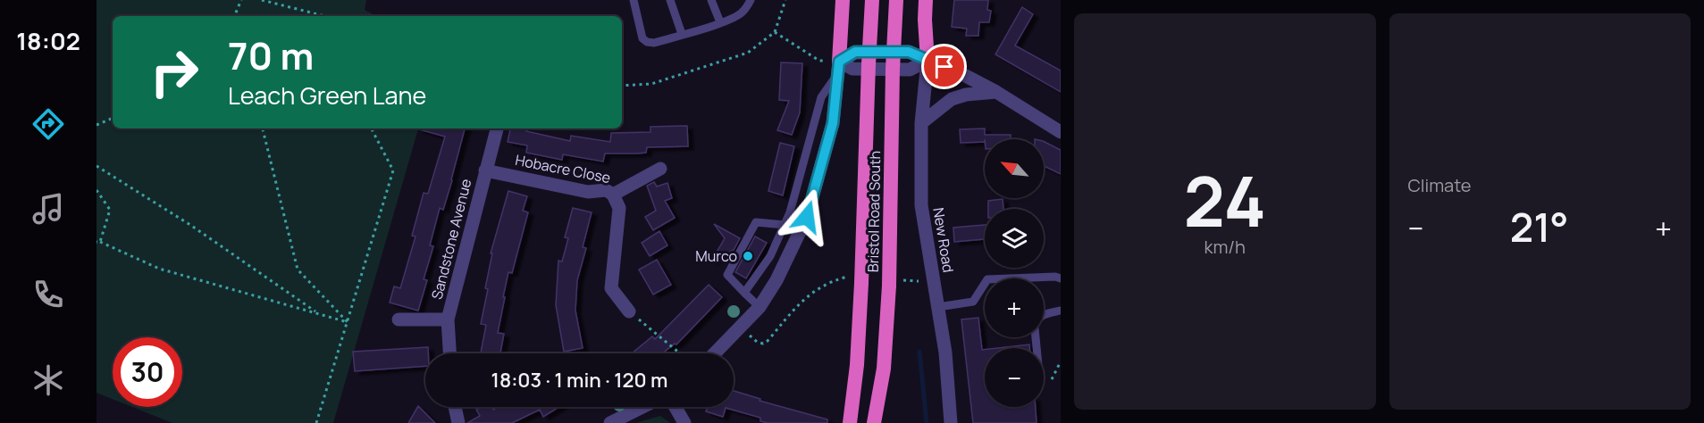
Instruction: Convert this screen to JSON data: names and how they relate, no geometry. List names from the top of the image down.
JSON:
{
  "streets": {
    "highway": ["Bristol Road South"],
    "street": ["Hobacre Close", "Sandstone Avenue", "New Road"]
  },
  "crossings": [
    ["Hobacre Close", "Sandstone Avenue"]
  ],
  "places": ["Murco"],
  "north": "top left",
  "page": {
    "tabs": "18:02",
    "tile": [
      ["24", "km/h"],
      "Climate"
    ],
    "turn": ["70 m", "Leach Green Lane"],
    "map_buttons": ["+", "−"],
    "heat": ["−", "21°", "+"],
    "limit": "30",
    "trip": "18:03 · 1 min · 120 m"
  }
}
